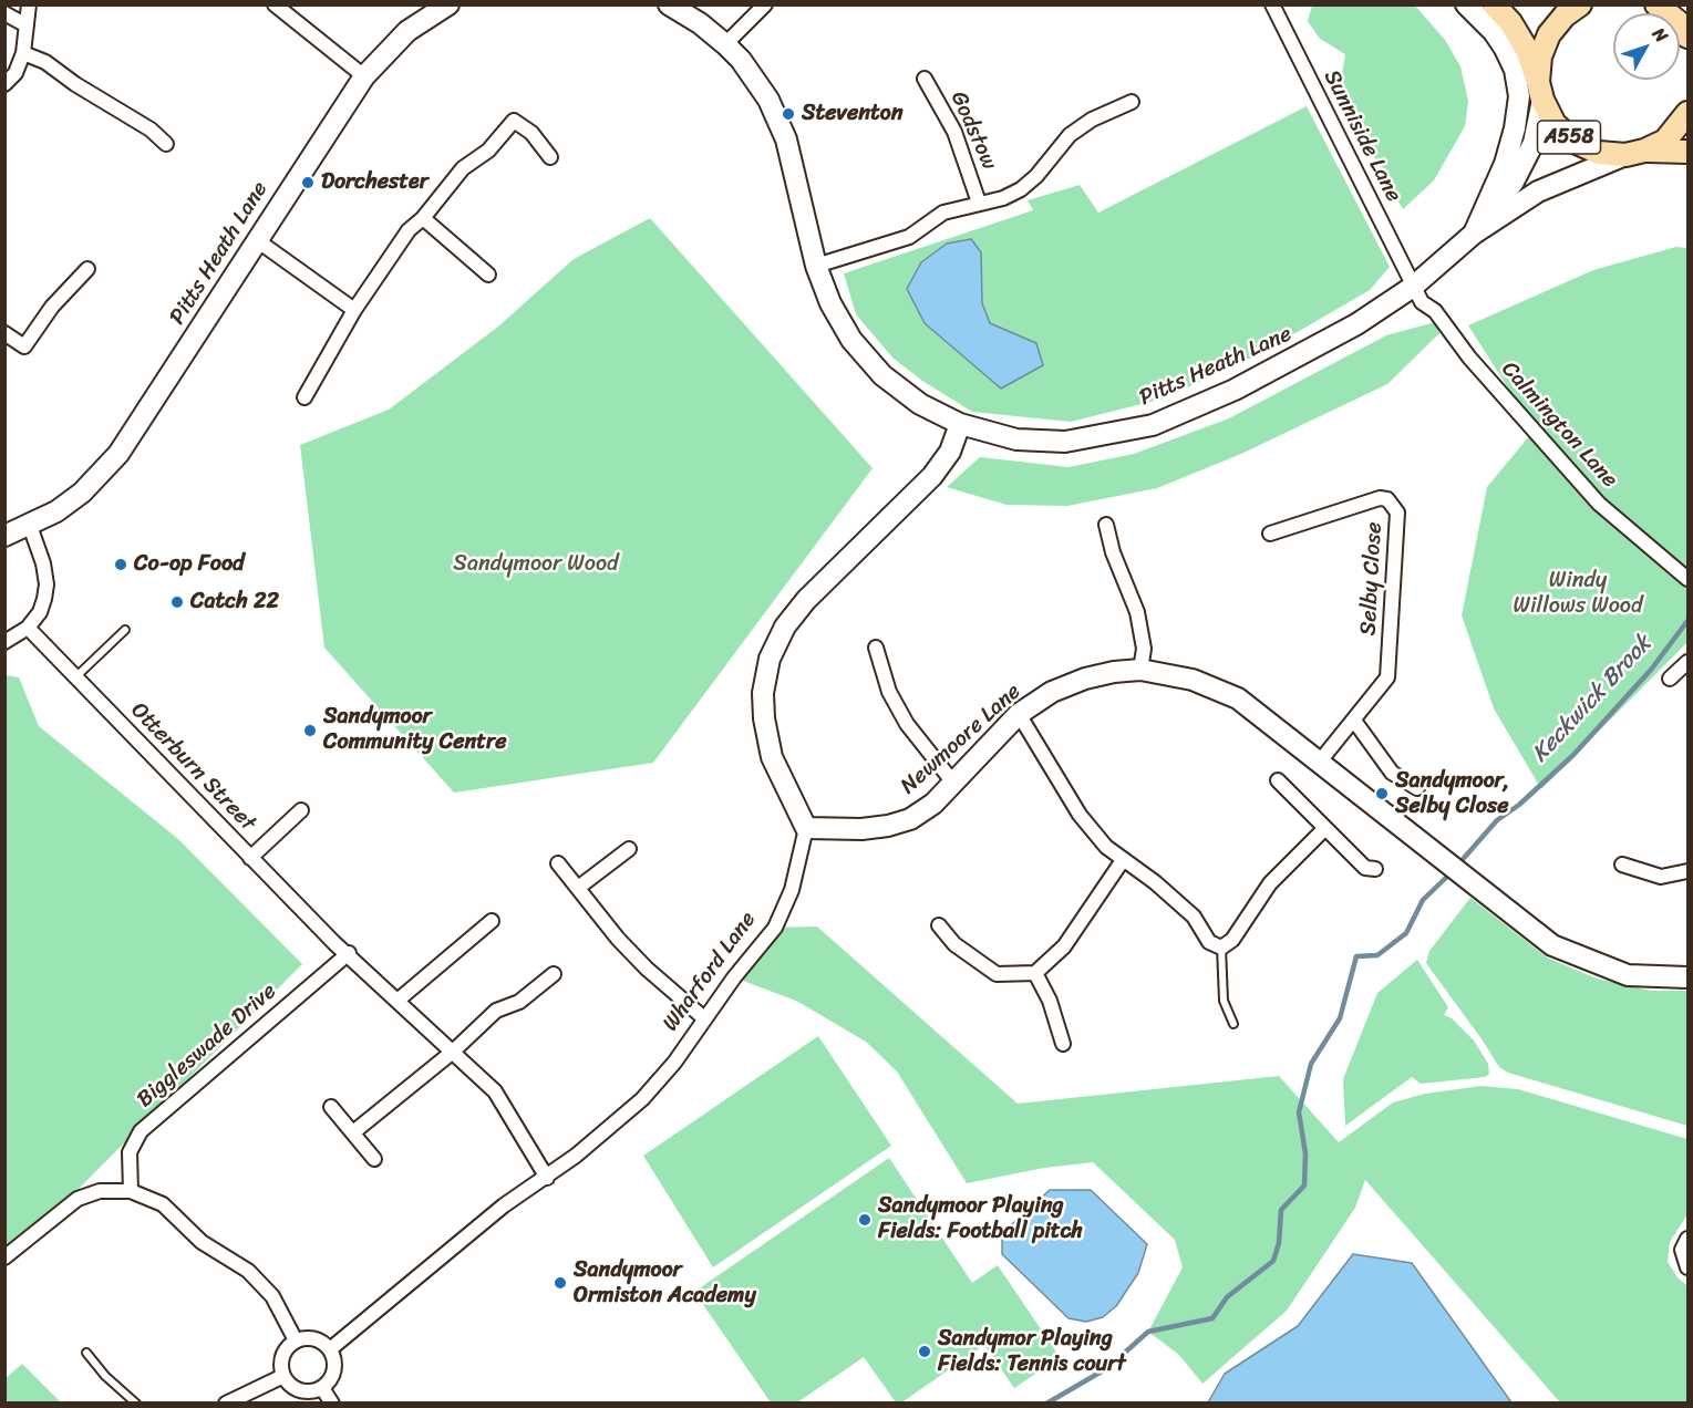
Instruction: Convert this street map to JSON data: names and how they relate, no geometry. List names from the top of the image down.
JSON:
{
  "streets": {
    "main road": ["A558"],
    "street": [
      "Godstow",
      "Sunniside Lane",
      "Pitts Heath Lane",
      "Calmington Lane",
      "Selby Close",
      "Newmoore Lane",
      "Otterburn Street",
      "Wharford Lane",
      "Biggleswade Drive"
    ]
  },
  "crossings": [
    ["Godstow", "Pitts Heath Lane"],
    ["Sunniside Lane", "Pitts Heath Lane"],
    ["Sunniside Lane", "Calmington Lane"],
    ["A558", "Pitts Heath Lane"],
    ["Pitts Heath Lane", "Calmington Lane"],
    ["Selby Close", "Newmoore Lane"],
    ["Newmoore Lane", "Wharford Lane"],
    ["Otterburn Street", "Biggleswade Drive"]
  ],
  "water": ["Keckwick Brook"],
  "parks": ["Sandymoor Wood", "Windy Willows Wood"],
  "places": [
    "Steventon",
    "Dorchester",
    "Co-op Food",
    "Catch 22",
    "Sandymoor Community Centre",
    "Sandymoor, Selby Close",
    "Sandymoor Playing Fields: Football pitch",
    "Sandymoor Ormiston Academy",
    "Sandymor Playing Fields: Tennis court"
  ],
  "north": "top right"
}
